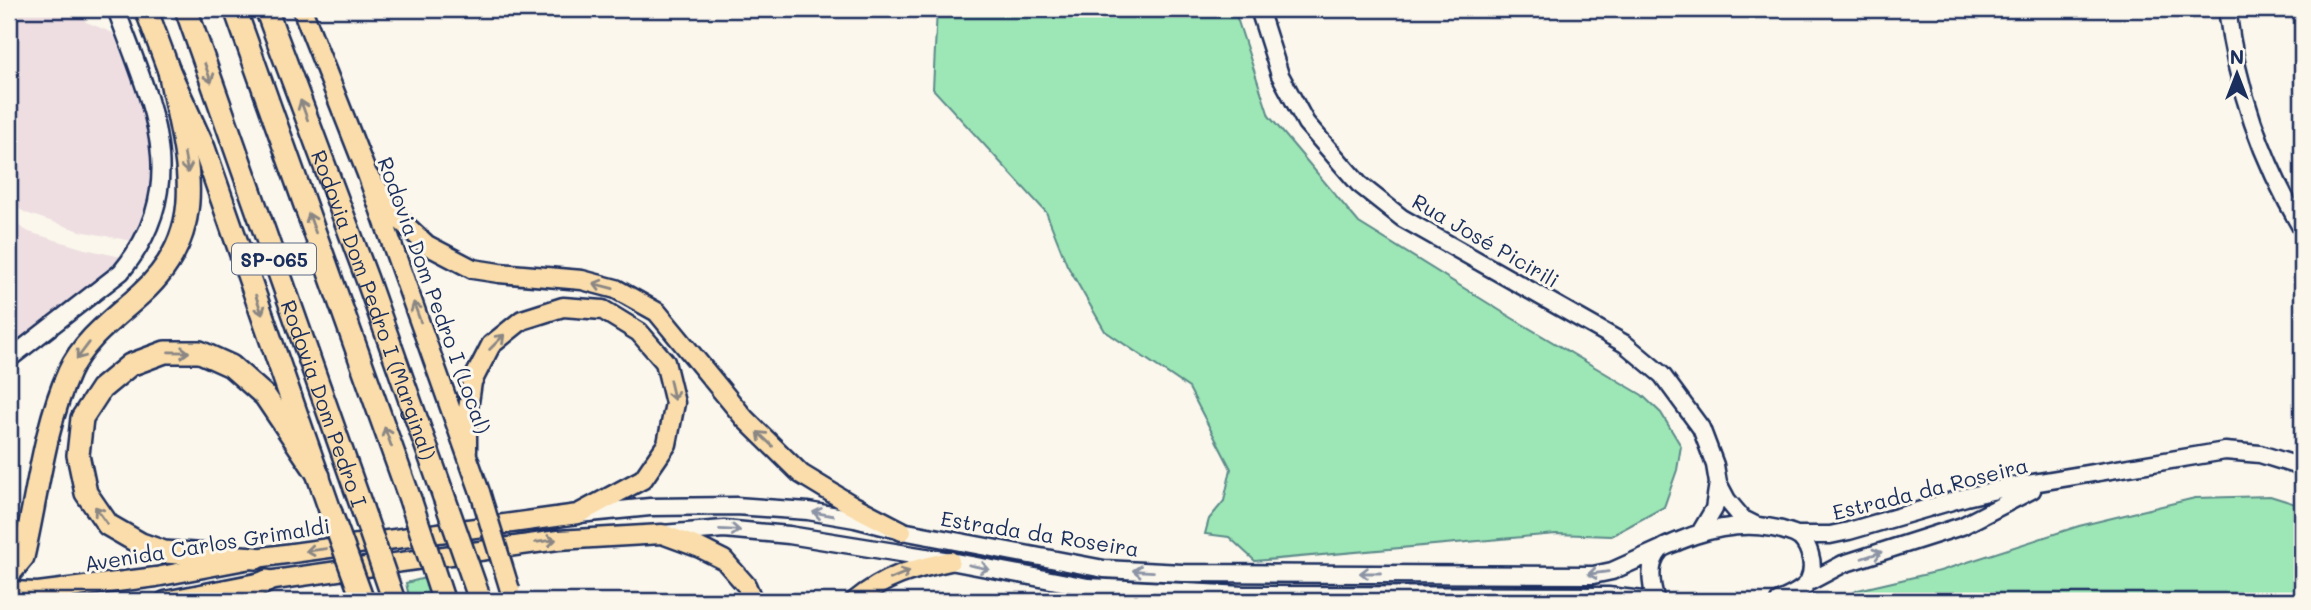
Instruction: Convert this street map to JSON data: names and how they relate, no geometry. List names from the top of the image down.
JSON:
{
  "streets": {
    "highway": ["SP-065", "Rodovia Dom Pedro I (Marginal)", "Rodovia Dom Pedro I"],
    "main road": ["Rodovia Dom Pedro I (Local)", "Avenida Carlos Grimaldi"],
    "street": ["Rua José Picirili", "Estrada da Roseira"]
  },
  "crossings": [
    ["Estrada da Roseira", "Avenida Carlos Grimaldi"]
  ],
  "one_way": ["Rodovia Dom Pedro I (Local)"],
  "north": "top"
}
